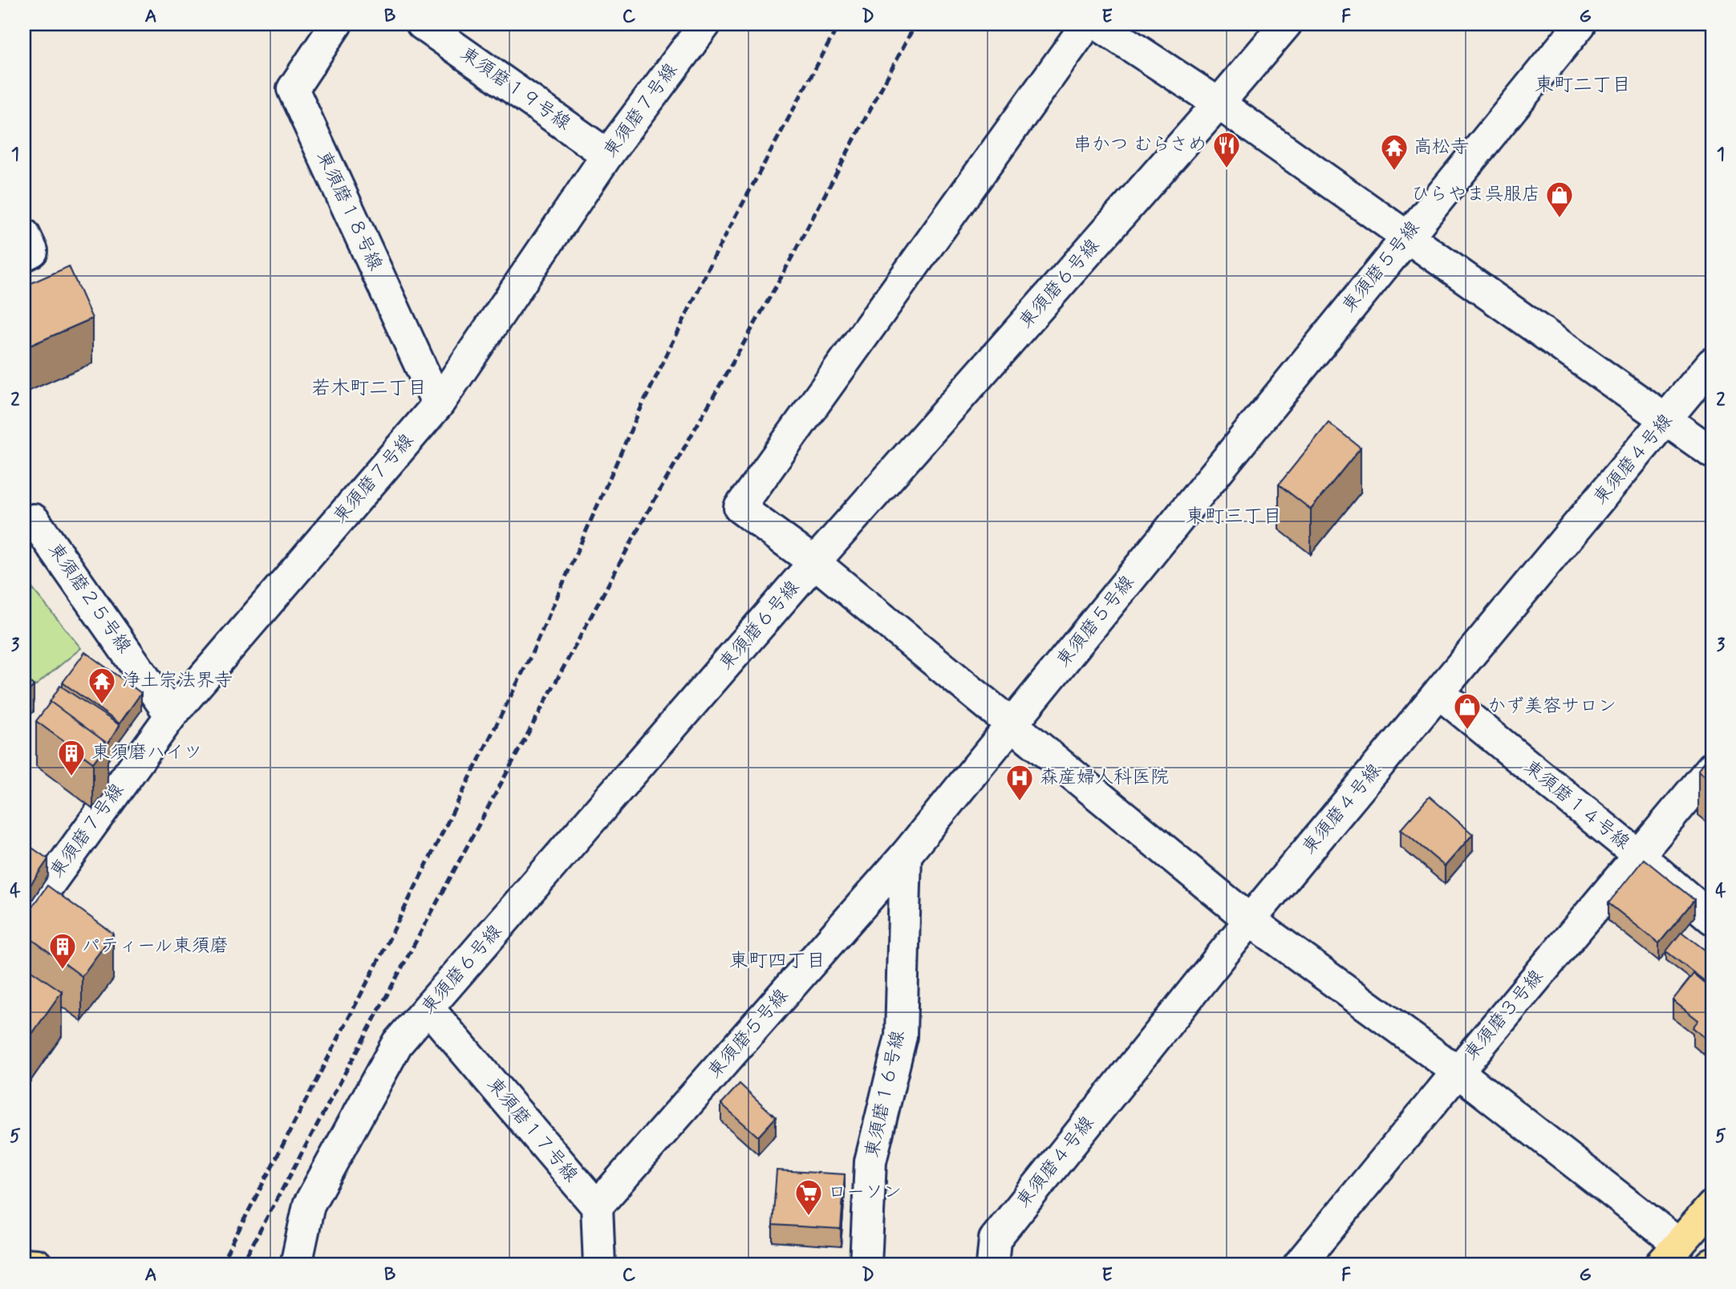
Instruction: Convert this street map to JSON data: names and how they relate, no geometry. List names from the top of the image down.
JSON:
{
  "streets": {
    "street": [
      "東須磨１９号線",
      "東須磨７号線",
      "東須磨１８号線",
      "東須磨５号線",
      "東須磨６号線",
      "東須磨４号線",
      "東須磨２５号線",
      "東須磨１４号線",
      "東須磨３号線",
      "東須磨１６号線",
      "東須磨１７号線"
    ]
  },
  "crossings": [
    ["東須磨１９号線", "東須磨７号線"],
    ["東須磨７号線", "東須磨１８号線"],
    ["東須磨７号線", "東須磨２５号線"],
    ["東須磨５号線", "東須磨１６号線"],
    ["東須磨５号線", "東須磨１７号線"],
    ["東須磨６号線", "東須磨１７号線"],
    ["東須磨４号線", "東須磨１４号線"],
    ["東須磨１４号線", "東須磨３号線"]
  ],
  "districts": [
    "東町二丁目",
    "若木町二丁目",
    "東町三丁目",
    "東町四丁目"
  ],
  "places": {
    "restaurant": ["串かつ むらさめ"],
    "temple": ["高松寺", "浄土宗法界寺"],
    "shop": ["ひらやま呉服店", "かず美容サロン"],
    "building": ["東須磨ハイツ", "パティール東須磨"],
    "hospital": ["森産婦人科医院"],
    "supermarket": ["ローソン"]
  },
  "grid": {
    "columns": [
      "A",
      "B",
      "C",
      "D",
      "E",
      "F",
      "G"
    ],
    "rows": [
      "1",
      "2",
      "3",
      "4",
      "5"
    ]
  }
}
